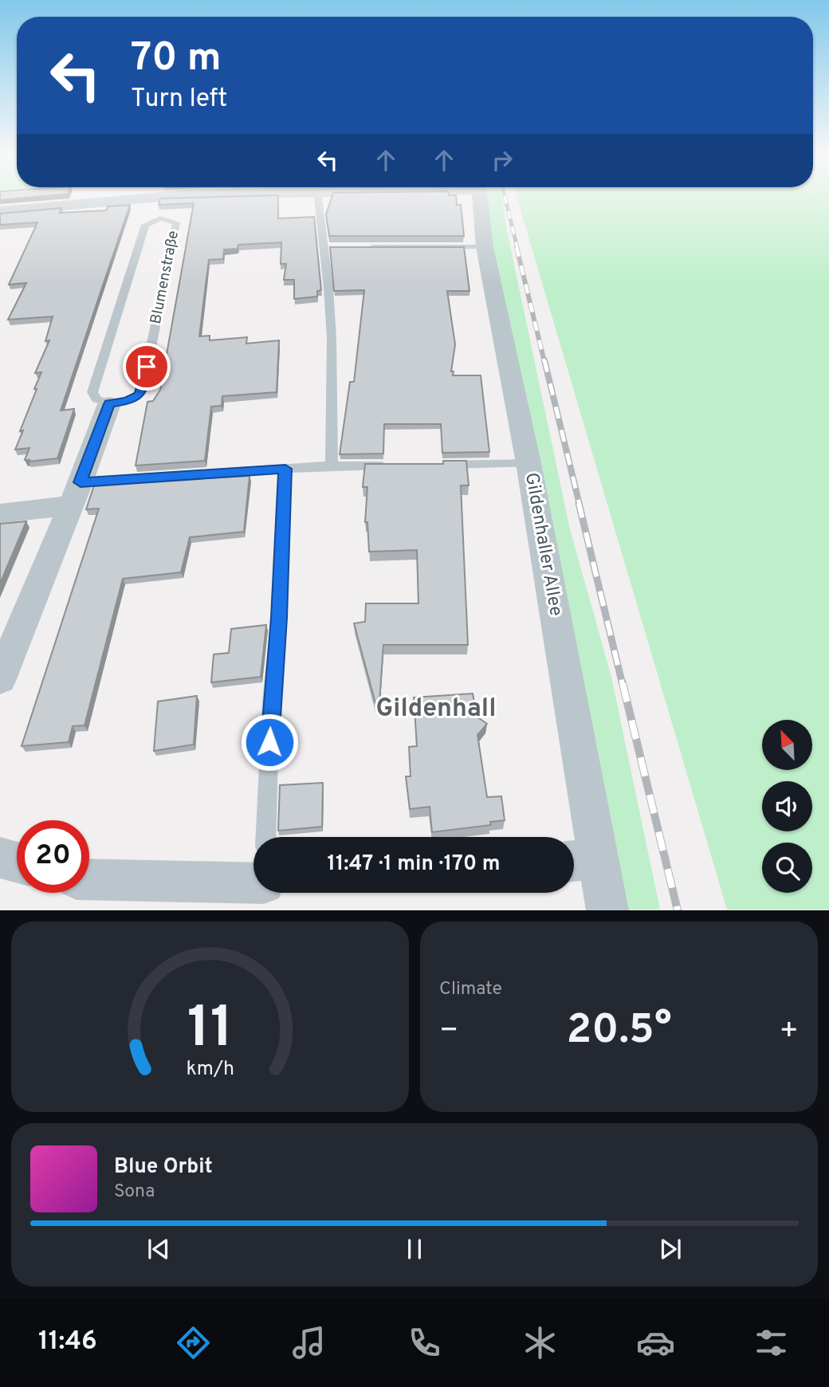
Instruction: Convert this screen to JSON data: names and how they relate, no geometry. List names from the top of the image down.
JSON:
{
  "streets": {
    "street": ["Gildenhaller Allee"],
    "lane": ["Blumenstraße"]
  },
  "districts": ["Gildenhall"],
  "north": "top left",
  "page": {
    "turn": ["70 m", "Turn left"],
    "limit": "20",
    "trip": "11:47 · 1 min · 170 m",
    "tile": "Climate",
    "heat": ["−", "20.5°", "+"],
    "song": ["Blue Orbit", "Sona"],
    "tabs": "11:46",
    "gauge": ["11", "km/h"]
  }
}
